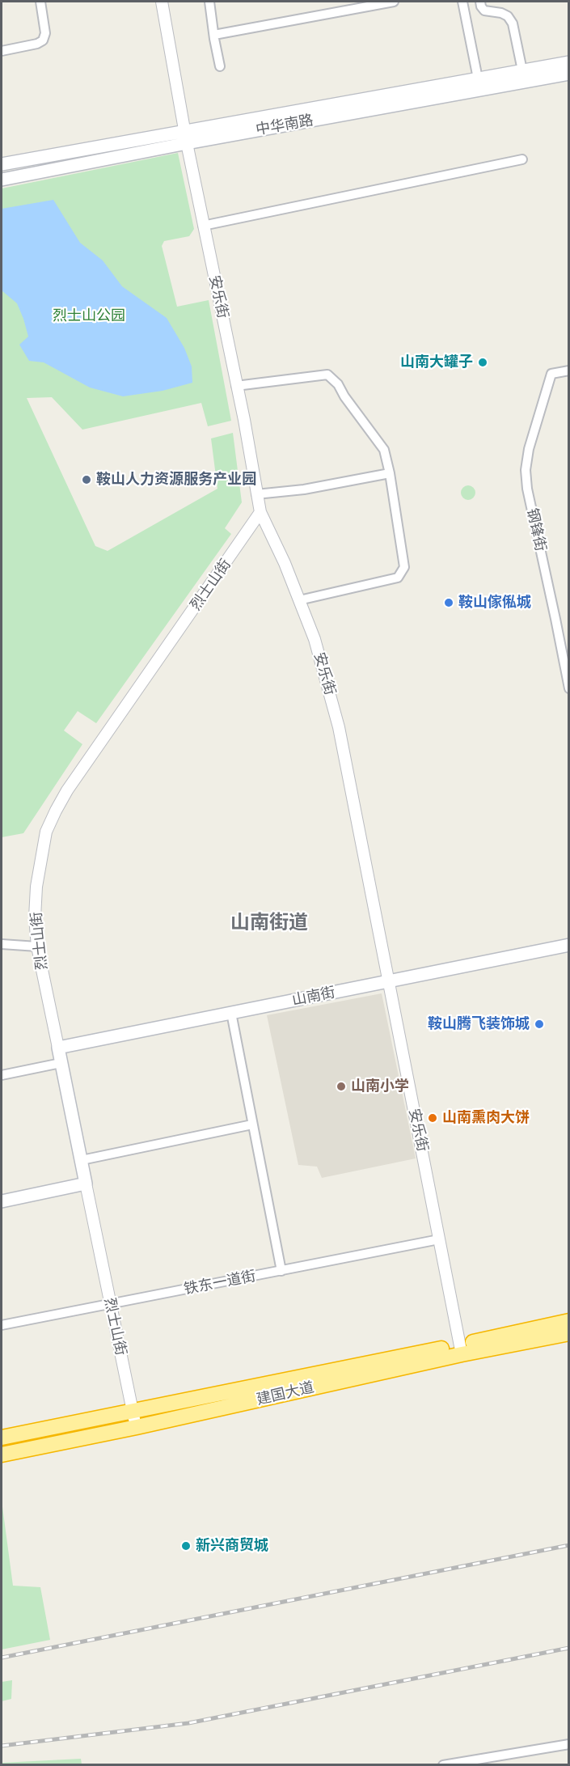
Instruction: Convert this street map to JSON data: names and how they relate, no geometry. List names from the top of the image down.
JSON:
{
  "streets": {
    "highway": ["建国大道"],
    "main road": ["中华南路", "烈士山街", "山南街"],
    "street": ["安乐街", "钢锋街", "铁东一道街"]
  },
  "crossings": [
    ["中华南路", "安乐街"],
    ["安乐街", "烈士山街"],
    ["安乐街", "山南街"],
    ["安乐街", "铁东一道街"],
    ["安乐街", "建国大道"],
    ["烈士山街", "山南街"],
    ["烈士山街", "铁东一道街"],
    ["烈士山街", "建国大道"]
  ],
  "districts": ["山南街道"],
  "parks": ["烈士山公园"],
  "places": [
    "山南大罐子",
    "鞍山人力资源服务产业园",
    "鞍山傢俬城",
    "鞍山腾飞装饰城",
    "山南小学",
    "山南熏肉大饼",
    "新兴商贸城"
  ]
}
